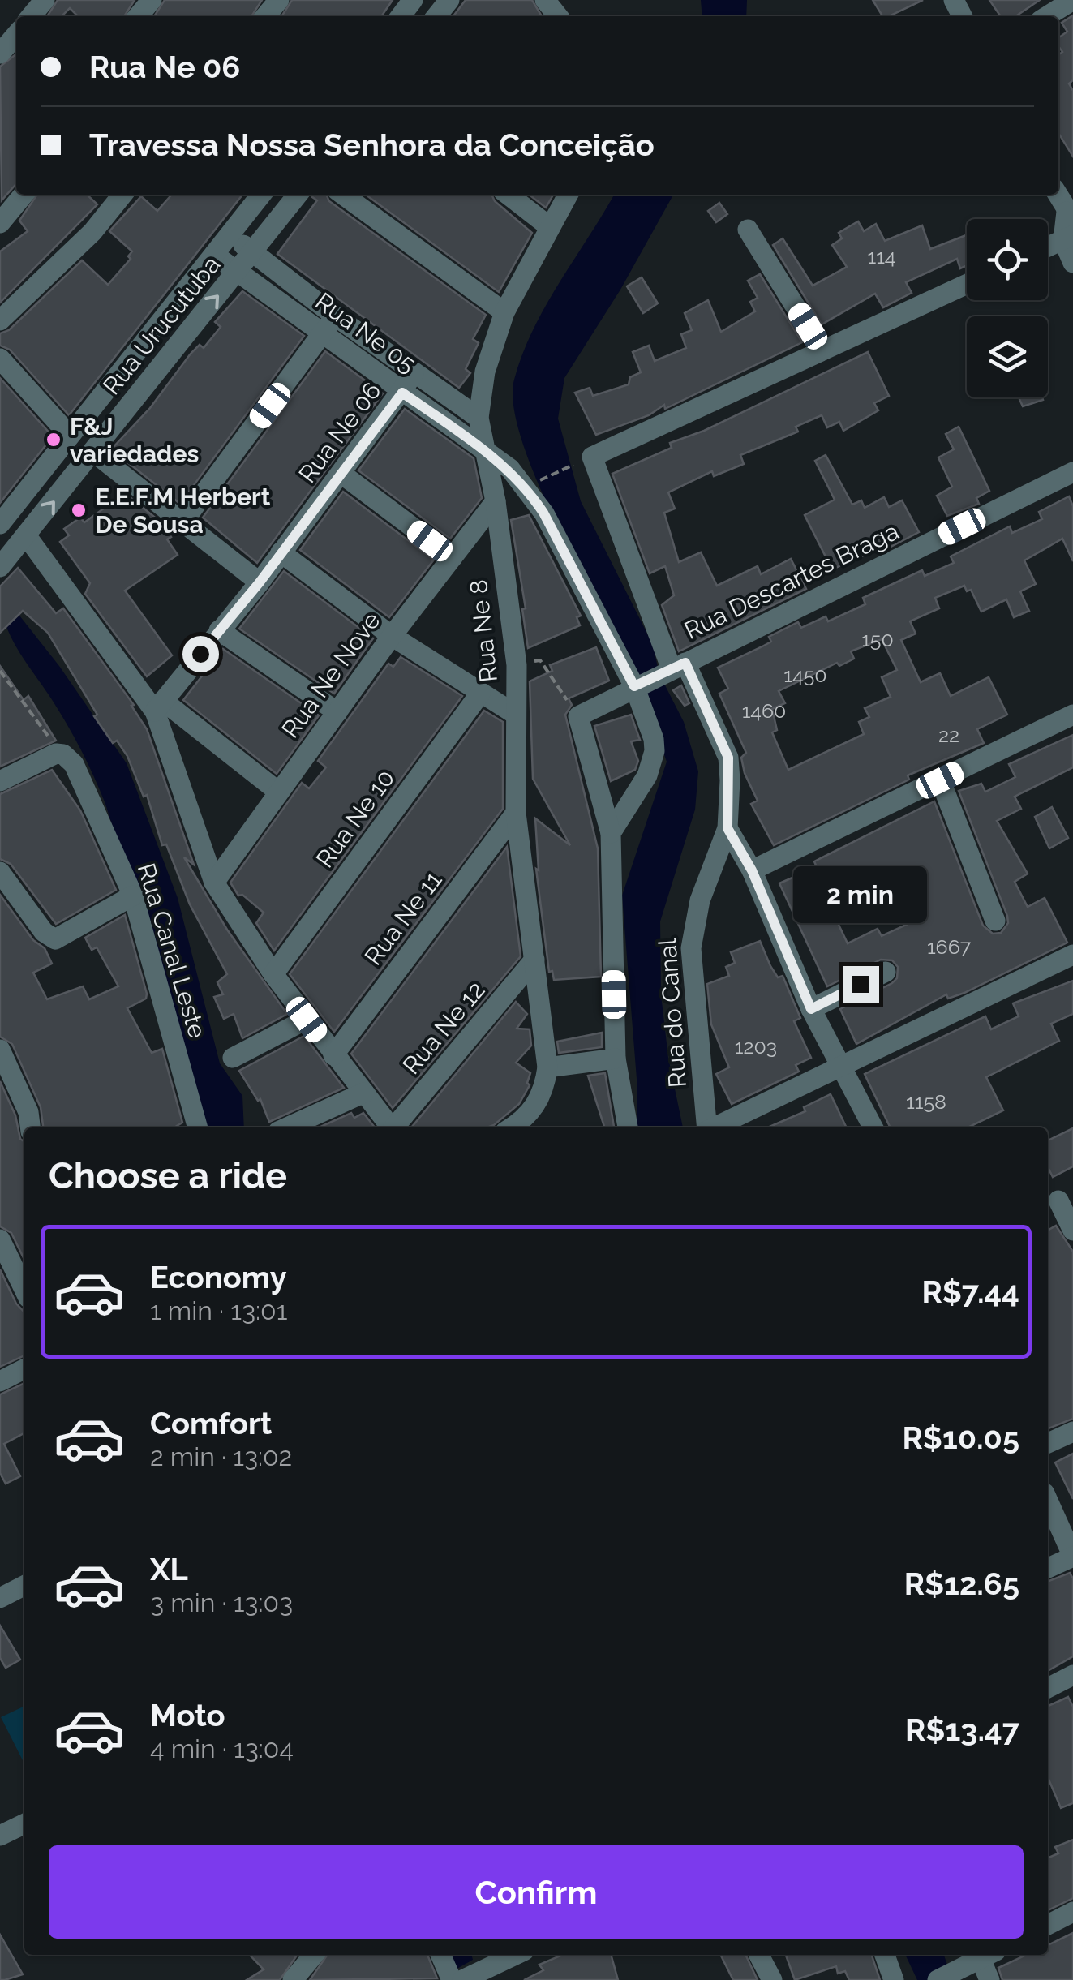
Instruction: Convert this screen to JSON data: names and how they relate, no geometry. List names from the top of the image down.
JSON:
{
  "streets": {
    "street": [
      "Rua Urucutuba",
      "Rua Ne 05",
      "Rua Ne 06",
      "Rua Descartes Braga",
      "Rua Ne 8",
      "Rua Ne Nove",
      "Rua Ne 10",
      "Rua Ne 11",
      "Rua Canal Leste",
      "Rua do Canal",
      "Rua Ne 12"
    ]
  },
  "crossings": [
    ["Rua Urucutuba", "Rua Ne 05"],
    ["Rua Ne 05", "Rua Ne 06"],
    ["Rua Ne 05", "Rua Descartes Braga"],
    ["Rua Ne 05", "Rua Ne 8"],
    ["Rua Descartes Braga", "Rua do Canal"],
    ["Rua Ne 8", "Rua Ne Nove"],
    ["Rua Ne 8", "Rua Ne 11"],
    ["Rua Ne 8", "Rua Ne 12"]
  ],
  "places": ["F&J variedades", "E.E.F.M Herbert De Sousa"],
  "house_numbers": [
    "114",
    "150",
    "1450",
    "1460",
    "22",
    "1667",
    "1203",
    "1158"
  ],
  "page": {
    "banner": ["Rua Ne 06", "Travessa Nossa Senhora da Conceição"],
    "bubble": "2 min",
    "heading": "Choose a ride",
    "list": [
      {
        "name": "Economy",
        "note": "1 min · 13:01",
        "value": "R$7.44"
      },
      {
        "name": "Comfort",
        "note": "2 min · 13:02",
        "value": "R$10.05"
      },
      {
        "name": "XL",
        "note": "3 min · 13:03",
        "value": "R$12.65"
      },
      {
        "name": "Moto",
        "note": "4 min · 13:04",
        "value": "R$13.47"
      }
    ],
    "buttons": "Confirm"
  }
}
